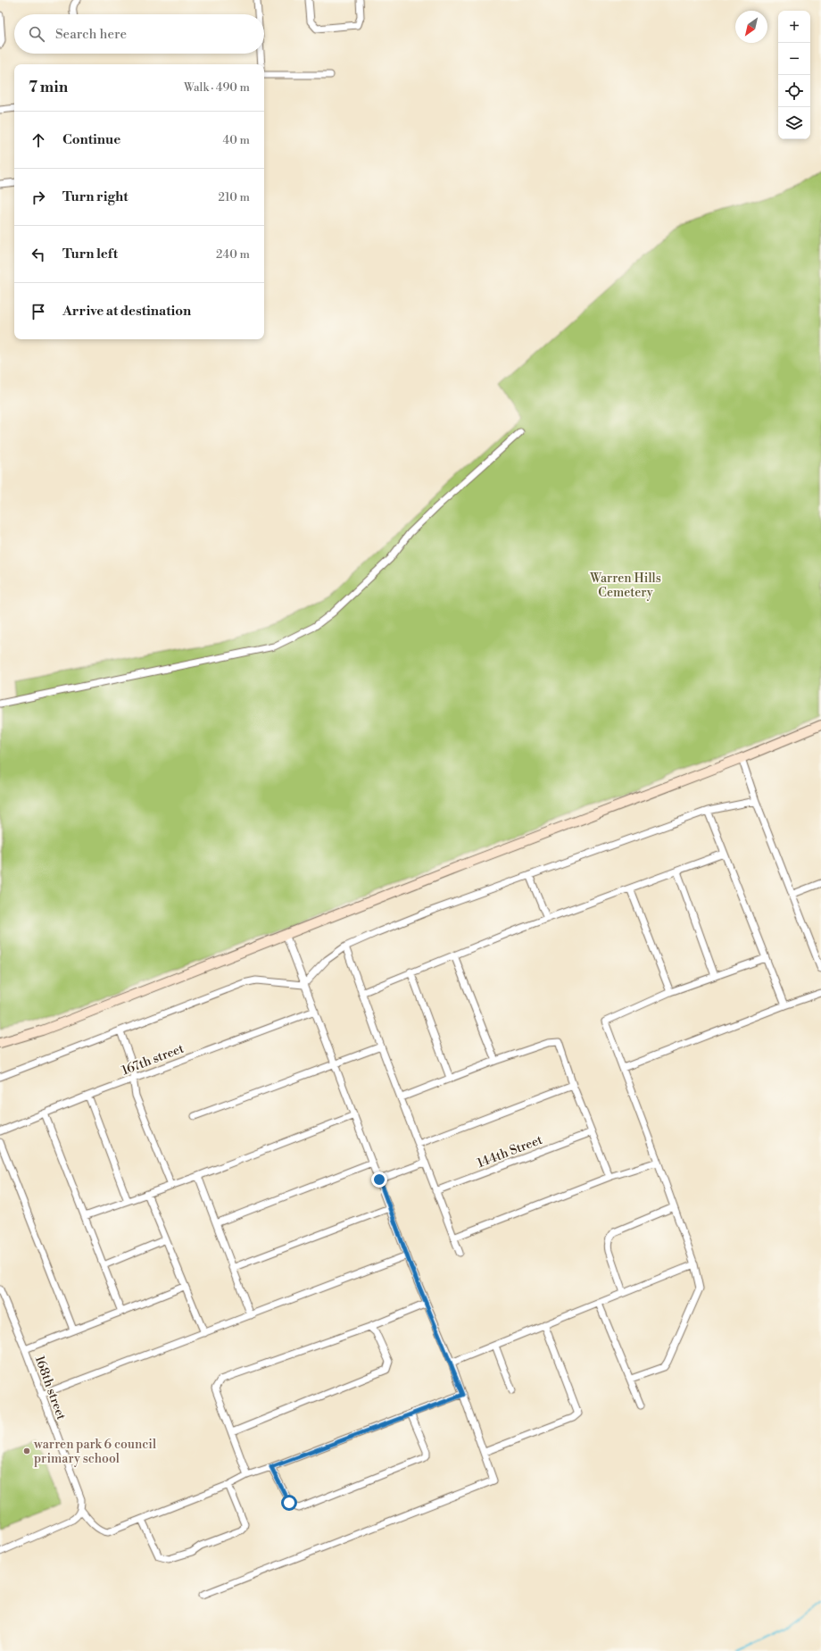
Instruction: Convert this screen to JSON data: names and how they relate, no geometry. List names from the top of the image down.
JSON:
{
  "streets": {
    "street": ["167th street", "144th Street", "168th street"]
  },
  "parks": ["Warren Hills Cemetery"],
  "places": ["warren park 6 council primary school"],
  "north": "bottom left",
  "page": {
    "map_buttons": ["+", "−"],
    "search": "Search here",
    "heading": ["7 min", "Walk · 490 m"],
    "list": [
      ["Continue", "40 m"],
      ["Turn right", "210 m"],
      ["Turn left", "240 m"],
      "Arrive at destination"
    ]
  }
}
